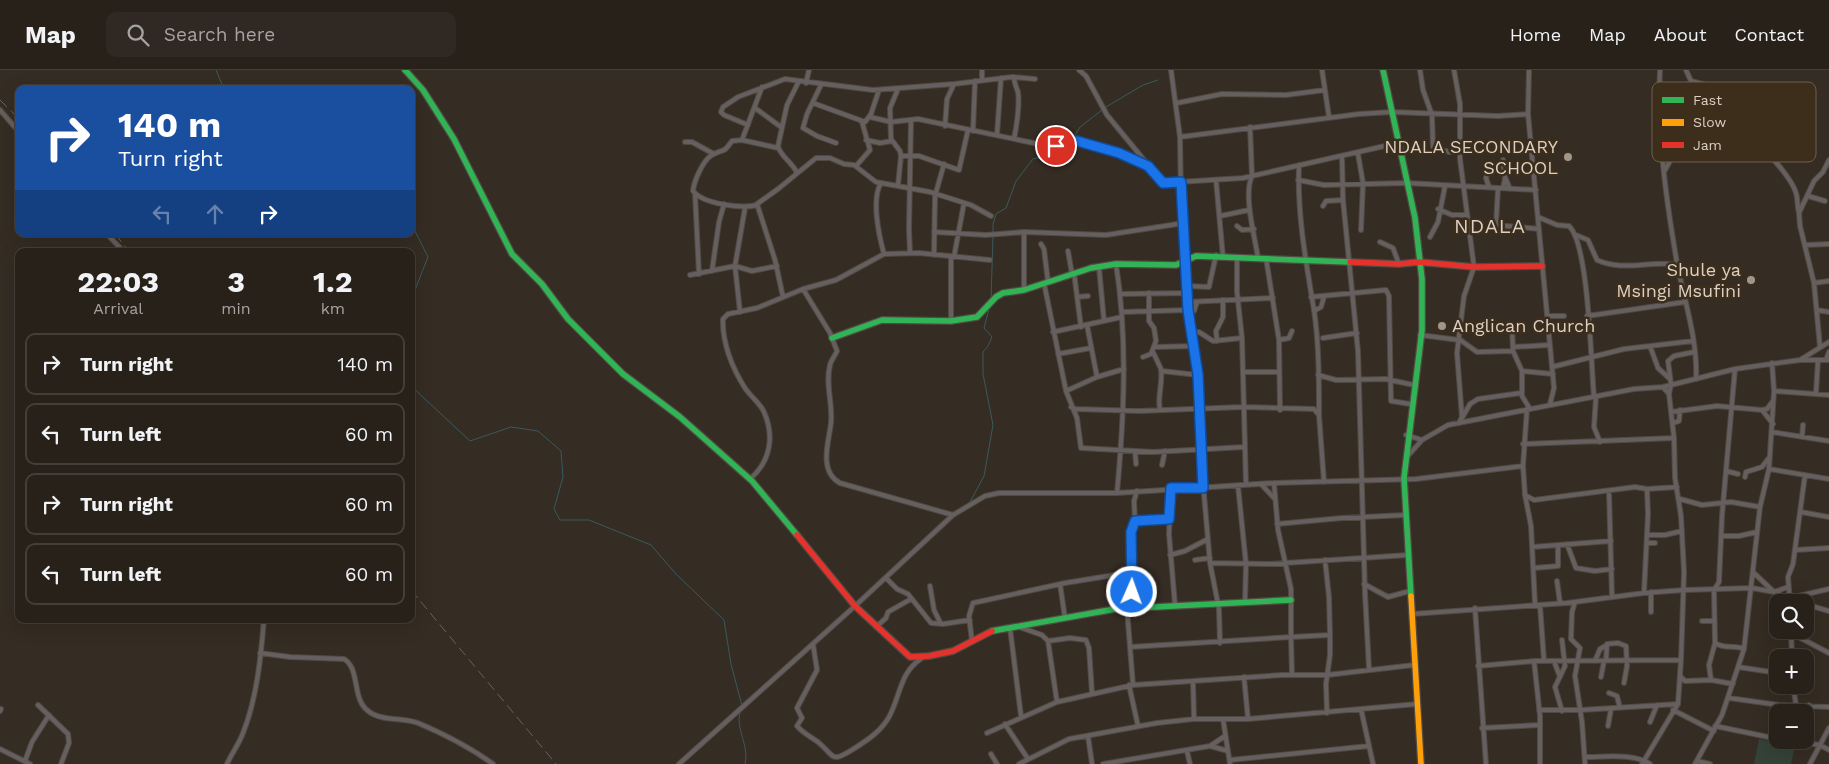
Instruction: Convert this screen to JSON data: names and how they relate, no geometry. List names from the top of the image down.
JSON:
{
  "districts": ["NDALA"],
  "places": ["NDALA SECONDARY SCHOOL", "Shule ya Msingi Msufini", "Anglican Church"],
  "legend": ["Fast", "Slow", "Jam"],
  "page": {
    "header": "Map",
    "search": "Search here",
    "nav": [
      "Home",
      "Map",
      "About",
      "Contact"
    ],
    "turn": ["140 m", "Turn right"],
    "eta": [
      "22:03",
      "Arrival",
      "3",
      "min",
      "1.2",
      "km"
    ],
    "list": [
      {
        "name": "Turn right",
        "value": "140 m"
      },
      {
        "name": "Turn left",
        "value": "60 m"
      },
      {
        "name": "Turn right",
        "value": "60 m"
      },
      {
        "name": "Turn left",
        "value": "60 m"
      }
    ],
    "map_buttons": ["+", "−"]
  }
}
